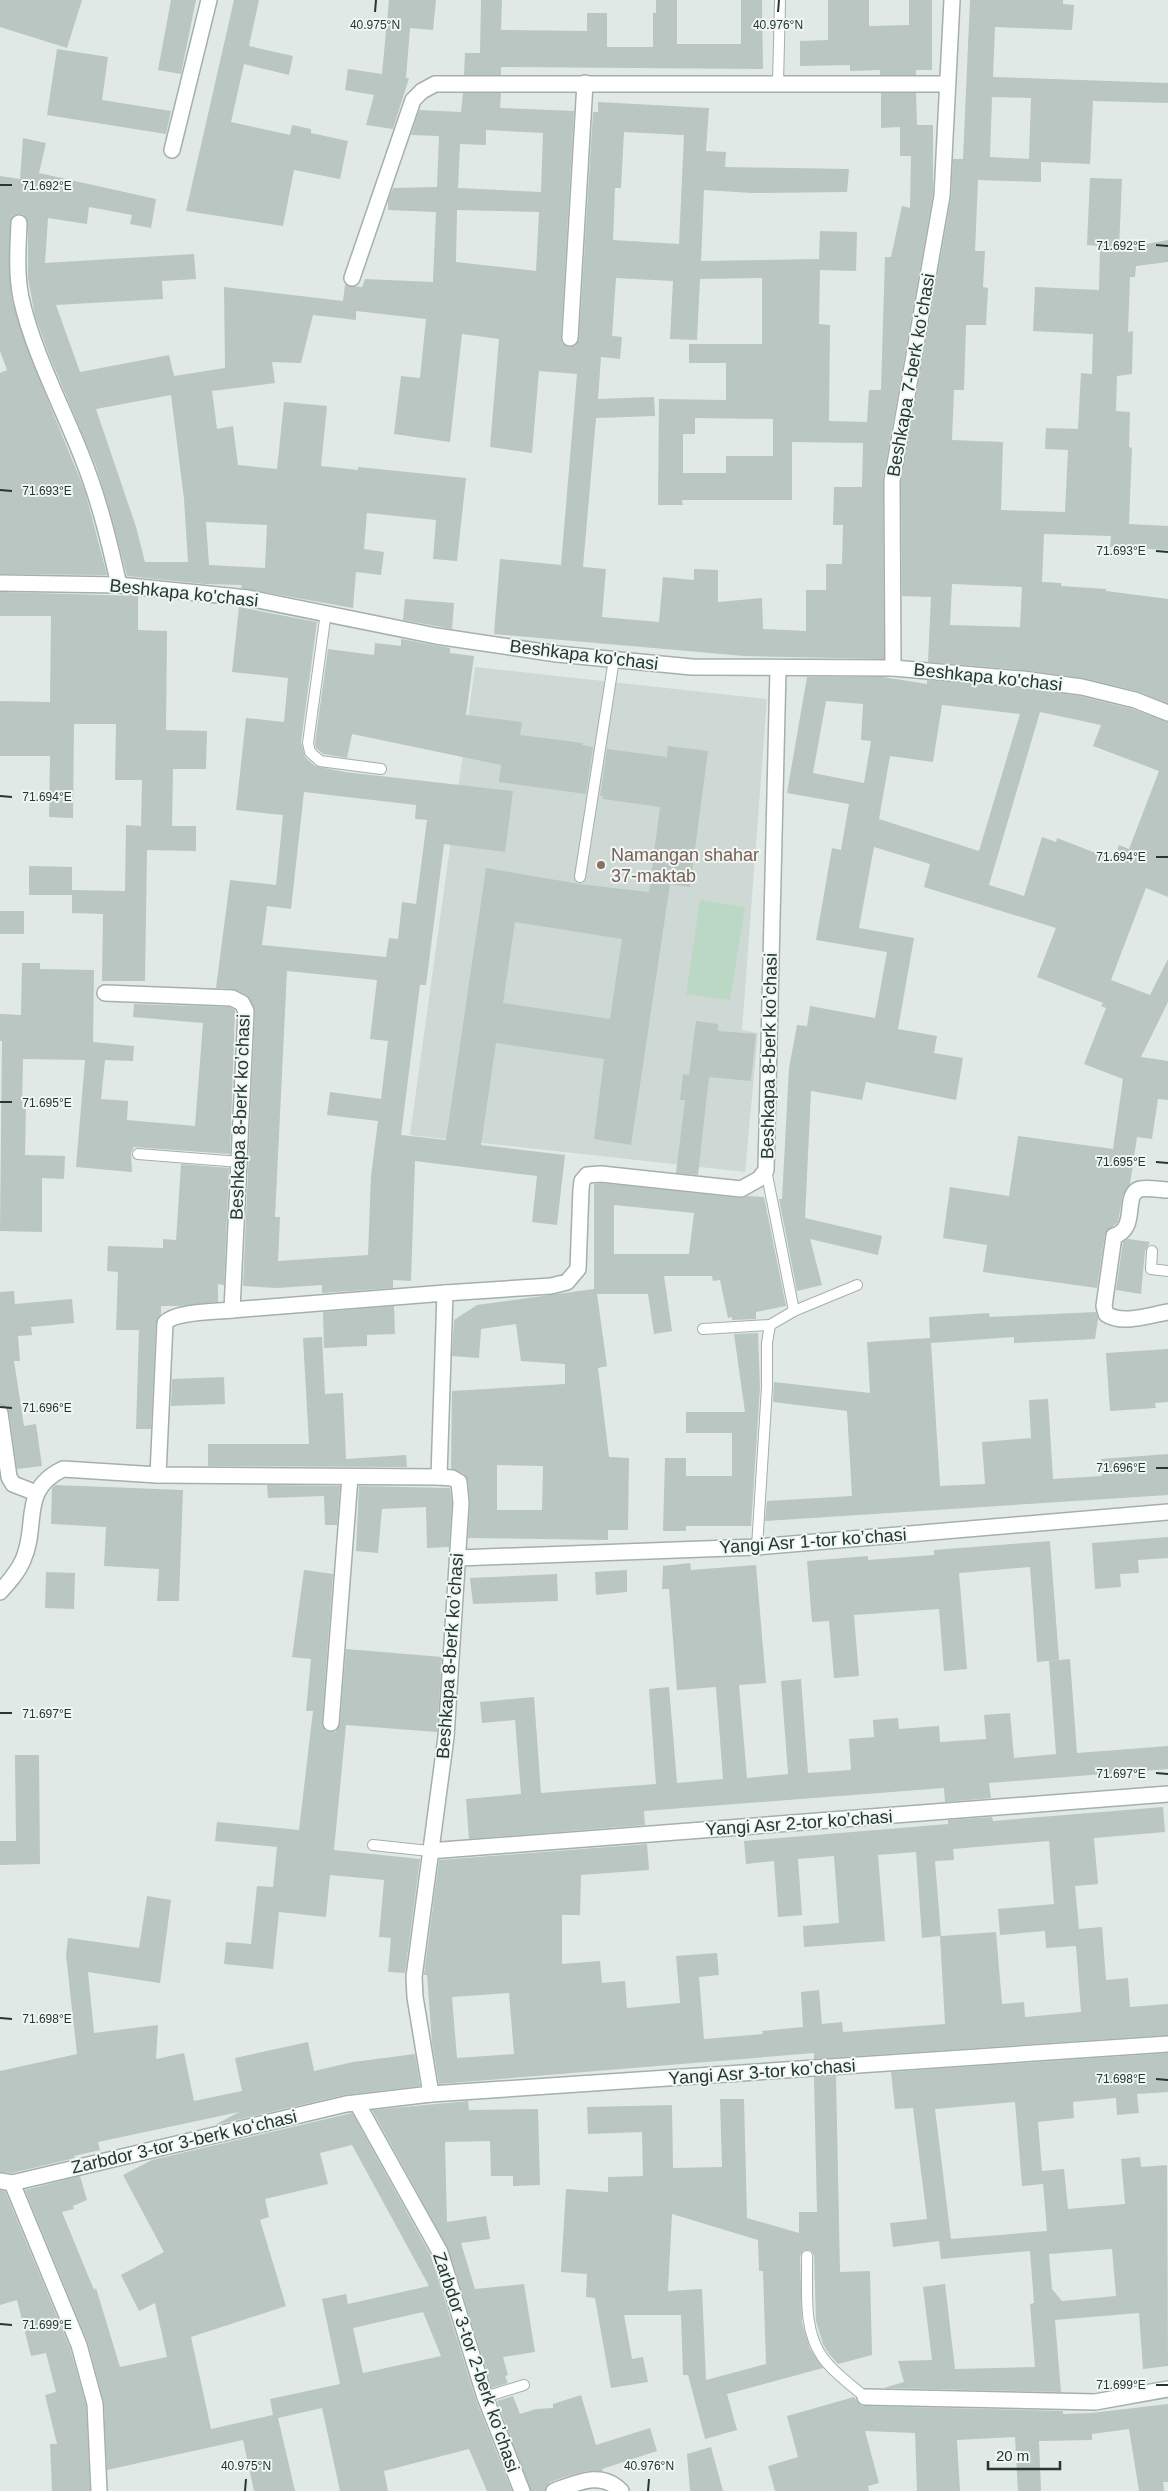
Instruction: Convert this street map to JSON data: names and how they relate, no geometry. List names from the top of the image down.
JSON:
{
  "streets": {
    "street": [
      "Beshkapa 7-berk koʻchasi",
      "Beshkapa ko'chasi",
      "Beshkapa 8-berk koʼchasi",
      "Yangi Asr 1-tor koʼchasi",
      "Yangi Asr 2-tor koʼchasi",
      "Yangi Asr 3-tor koʼchasi",
      "Zarbdor 3-tor 3-berk koʻchasi",
      "Zarbdor 3-tor 2-berk koʼchasi"
    ]
  },
  "crossings": [
    ["Beshkapa 7-berk koʻchasi", "Beshkapa ko'chasi"],
    ["Beshkapa ko'chasi", "Beshkapa 8-berk koʼchasi"],
    ["Beshkapa 8-berk koʼchasi", "Yangi Asr 1-tor koʼchasi"],
    ["Beshkapa 8-berk koʼchasi", "Yangi Asr 2-tor koʼchasi"],
    ["Beshkapa 8-berk koʼchasi", "Yangi Asr 3-tor koʼchasi"],
    ["Yangi Asr 3-tor koʼchasi", "Zarbdor 3-tor 3-berk koʻchasi"],
    ["Yangi Asr 3-tor koʼchasi", "Zarbdor 3-tor 2-berk koʼchasi"],
    ["Zarbdor 3-tor 3-berk koʻchasi", "Zarbdor 3-tor 2-berk koʼchasi"]
  ],
  "places": ["Namangan shahar 37-maktab"],
  "scale_bar": "20 m",
  "coordinates": [
    "40.975°N",
    "40.976°N",
    "71.692°E",
    "71.693°E",
    "71.694°E",
    "71.695°E",
    "71.696°E",
    "71.697°E",
    "71.698°E",
    "71.699°E"
  ]
}
